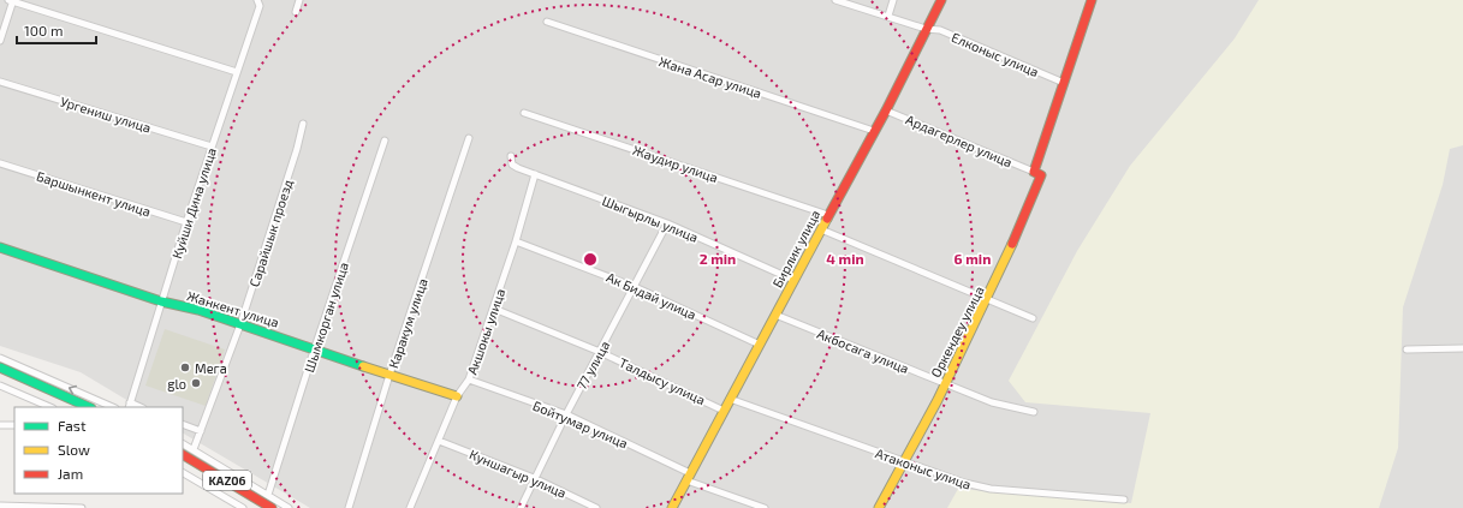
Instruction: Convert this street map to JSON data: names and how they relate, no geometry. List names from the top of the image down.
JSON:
{
  "streets": {
    "main road": [
      "Бирлик улица",
      "Жанкент улица",
      "Оркендеу улица",
      "KАZ06"
    ],
    "street": [
      "Елконыс улица",
      "Жана Асар улица",
      "Ургениш улица",
      "Ардагерлер улица",
      "Жаудир улица",
      "Баршынкент улица",
      "Куйши Дина улица",
      "Шыгырлы улица",
      "Сарайшык проезд",
      "Ак Бидай улица",
      "Шымкорган улица",
      "Каракум улица",
      "Акшокы улица",
      "Акбосага улица",
      "77 улица",
      "Талдысу улица",
      "Бойтумар улица",
      "Атаконыс улица",
      "Куншагыр улица"
    ]
  },
  "crossings": [
    ["Елконыс улица", "Бирлик улица"],
    ["Елконыс улица", "Оркендеу улица"],
    ["Жана Асар улица", "Бирлик улица"],
    ["Ургениш улица", "Куйши Дина улица"],
    ["Ардагерлер улица", "Бирлик улица"],
    ["Ардагерлер улица", "Оркендеу улица"],
    ["Жаудир улица", "Бирлик улица"],
    ["Баршынкент улица", "Куйши Дина улица"],
    ["Куйши Дина улица", "Жанкент улица"],
    ["Шыгырлы улица", "Бирлик улица"],
    ["Шыгырлы улица", "Акшокы улица"],
    ["Шыгырлы улица", "77 улица"],
    ["Сарайшык проезд", "Жанкент улица"],
    ["Бирлик улица", "Ак Бидай улица"],
    ["Бирлик улица", "Акбосага улица"],
    ["Бирлик улица", "Талдысу улица"],
    ["Бирлик улица", "Бойтумар улица"],
    ["Бирлик улица", "Атаконыс улица"],
    ["Ак Бидай улица", "Акшокы улица"],
    ["Ак Бидай улица", "77 улица"],
    ["Жанкент улица", "Шымкорган улица"],
    ["Жанкент улица", "Каракум улица"],
    ["Жанкент улица", "Акшокы улица"],
    ["Акшокы улица", "Талдысу улица"],
    ["Акшокы улица", "Бойтумар улица"],
    ["Акшокы улица", "Куншагыр улица"],
    ["Оркендеу улица", "Акбосага улица"],
    ["Оркендеу улица", "Атаконыс улица"],
    ["77 улица", "Талдысу улица"],
    ["77 улица", "Бойтумар улица"],
    ["77 улица", "Куншагыр улица"]
  ],
  "places": ["Мега", "glo"],
  "legend": ["Fast", "Slow", "Jam"],
  "scale_bar": "100 m",
  "rings": ["2 min", "4 min", "6 min"]
}
